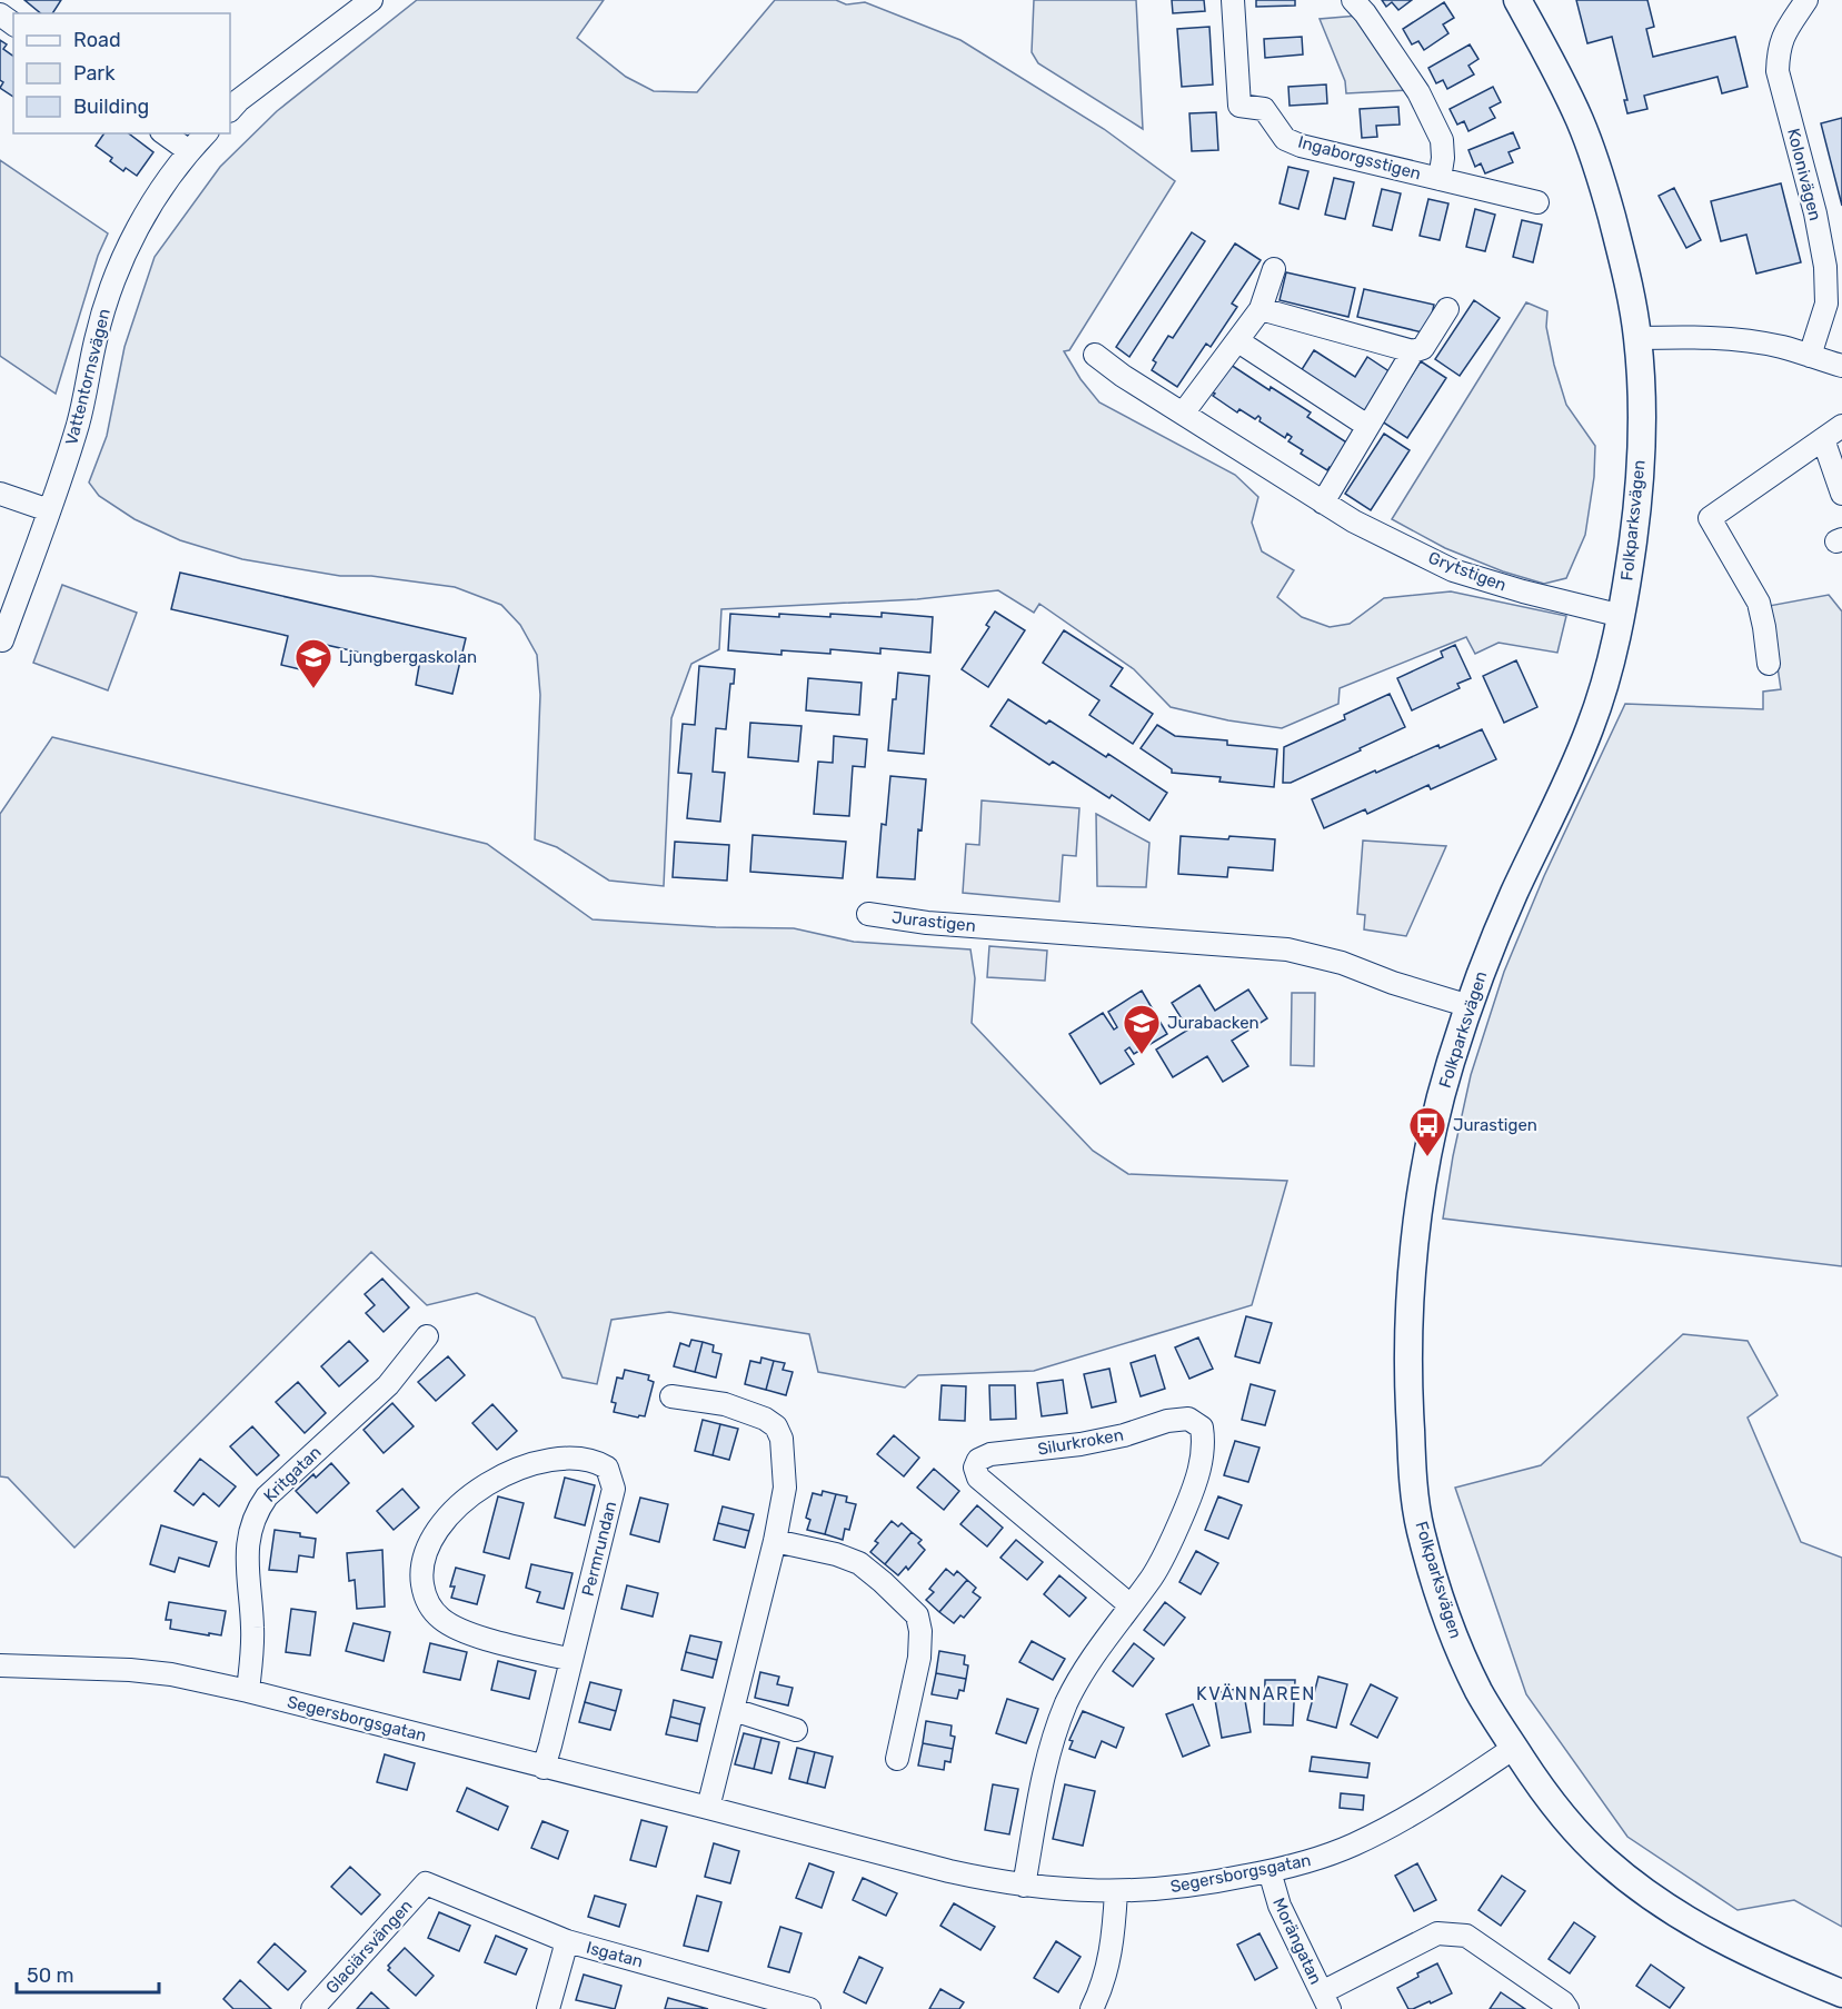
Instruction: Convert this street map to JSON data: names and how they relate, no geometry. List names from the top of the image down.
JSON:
{
  "streets": {
    "main road": ["Folkparksvägen"],
    "street": [
      "Ingaborgsstigen",
      "Kolonivägen",
      "Vattentornsvägen",
      "Grytstigen",
      "Jurastigen",
      "Silurkroken",
      "Kritgatan",
      "Permrundan",
      "Segersborgsgatan",
      "Morängatan",
      "Glaciärsvängen",
      "Isgatan"
    ]
  },
  "crossings": [
    ["Folkparksvägen", "Grytstigen"],
    ["Folkparksvägen", "Jurastigen"],
    ["Folkparksvägen", "Segersborgsgatan"],
    ["Silurkroken", "Segersborgsgatan"],
    ["Kritgatan", "Segersborgsgatan"],
    ["Permrundan", "Segersborgsgatan"],
    ["Segersborgsgatan", "Morängatan"],
    ["Glaciärsvängen", "Isgatan"]
  ],
  "districts": ["KVÄNNAREN"],
  "places": {
    "school or university": ["Ljungbergaskolan", "Jurabacken"],
    "bus stop": ["Jurastigen"]
  },
  "legend": ["Road", "Park", "Building"],
  "scale_bar": "50 m"
}
